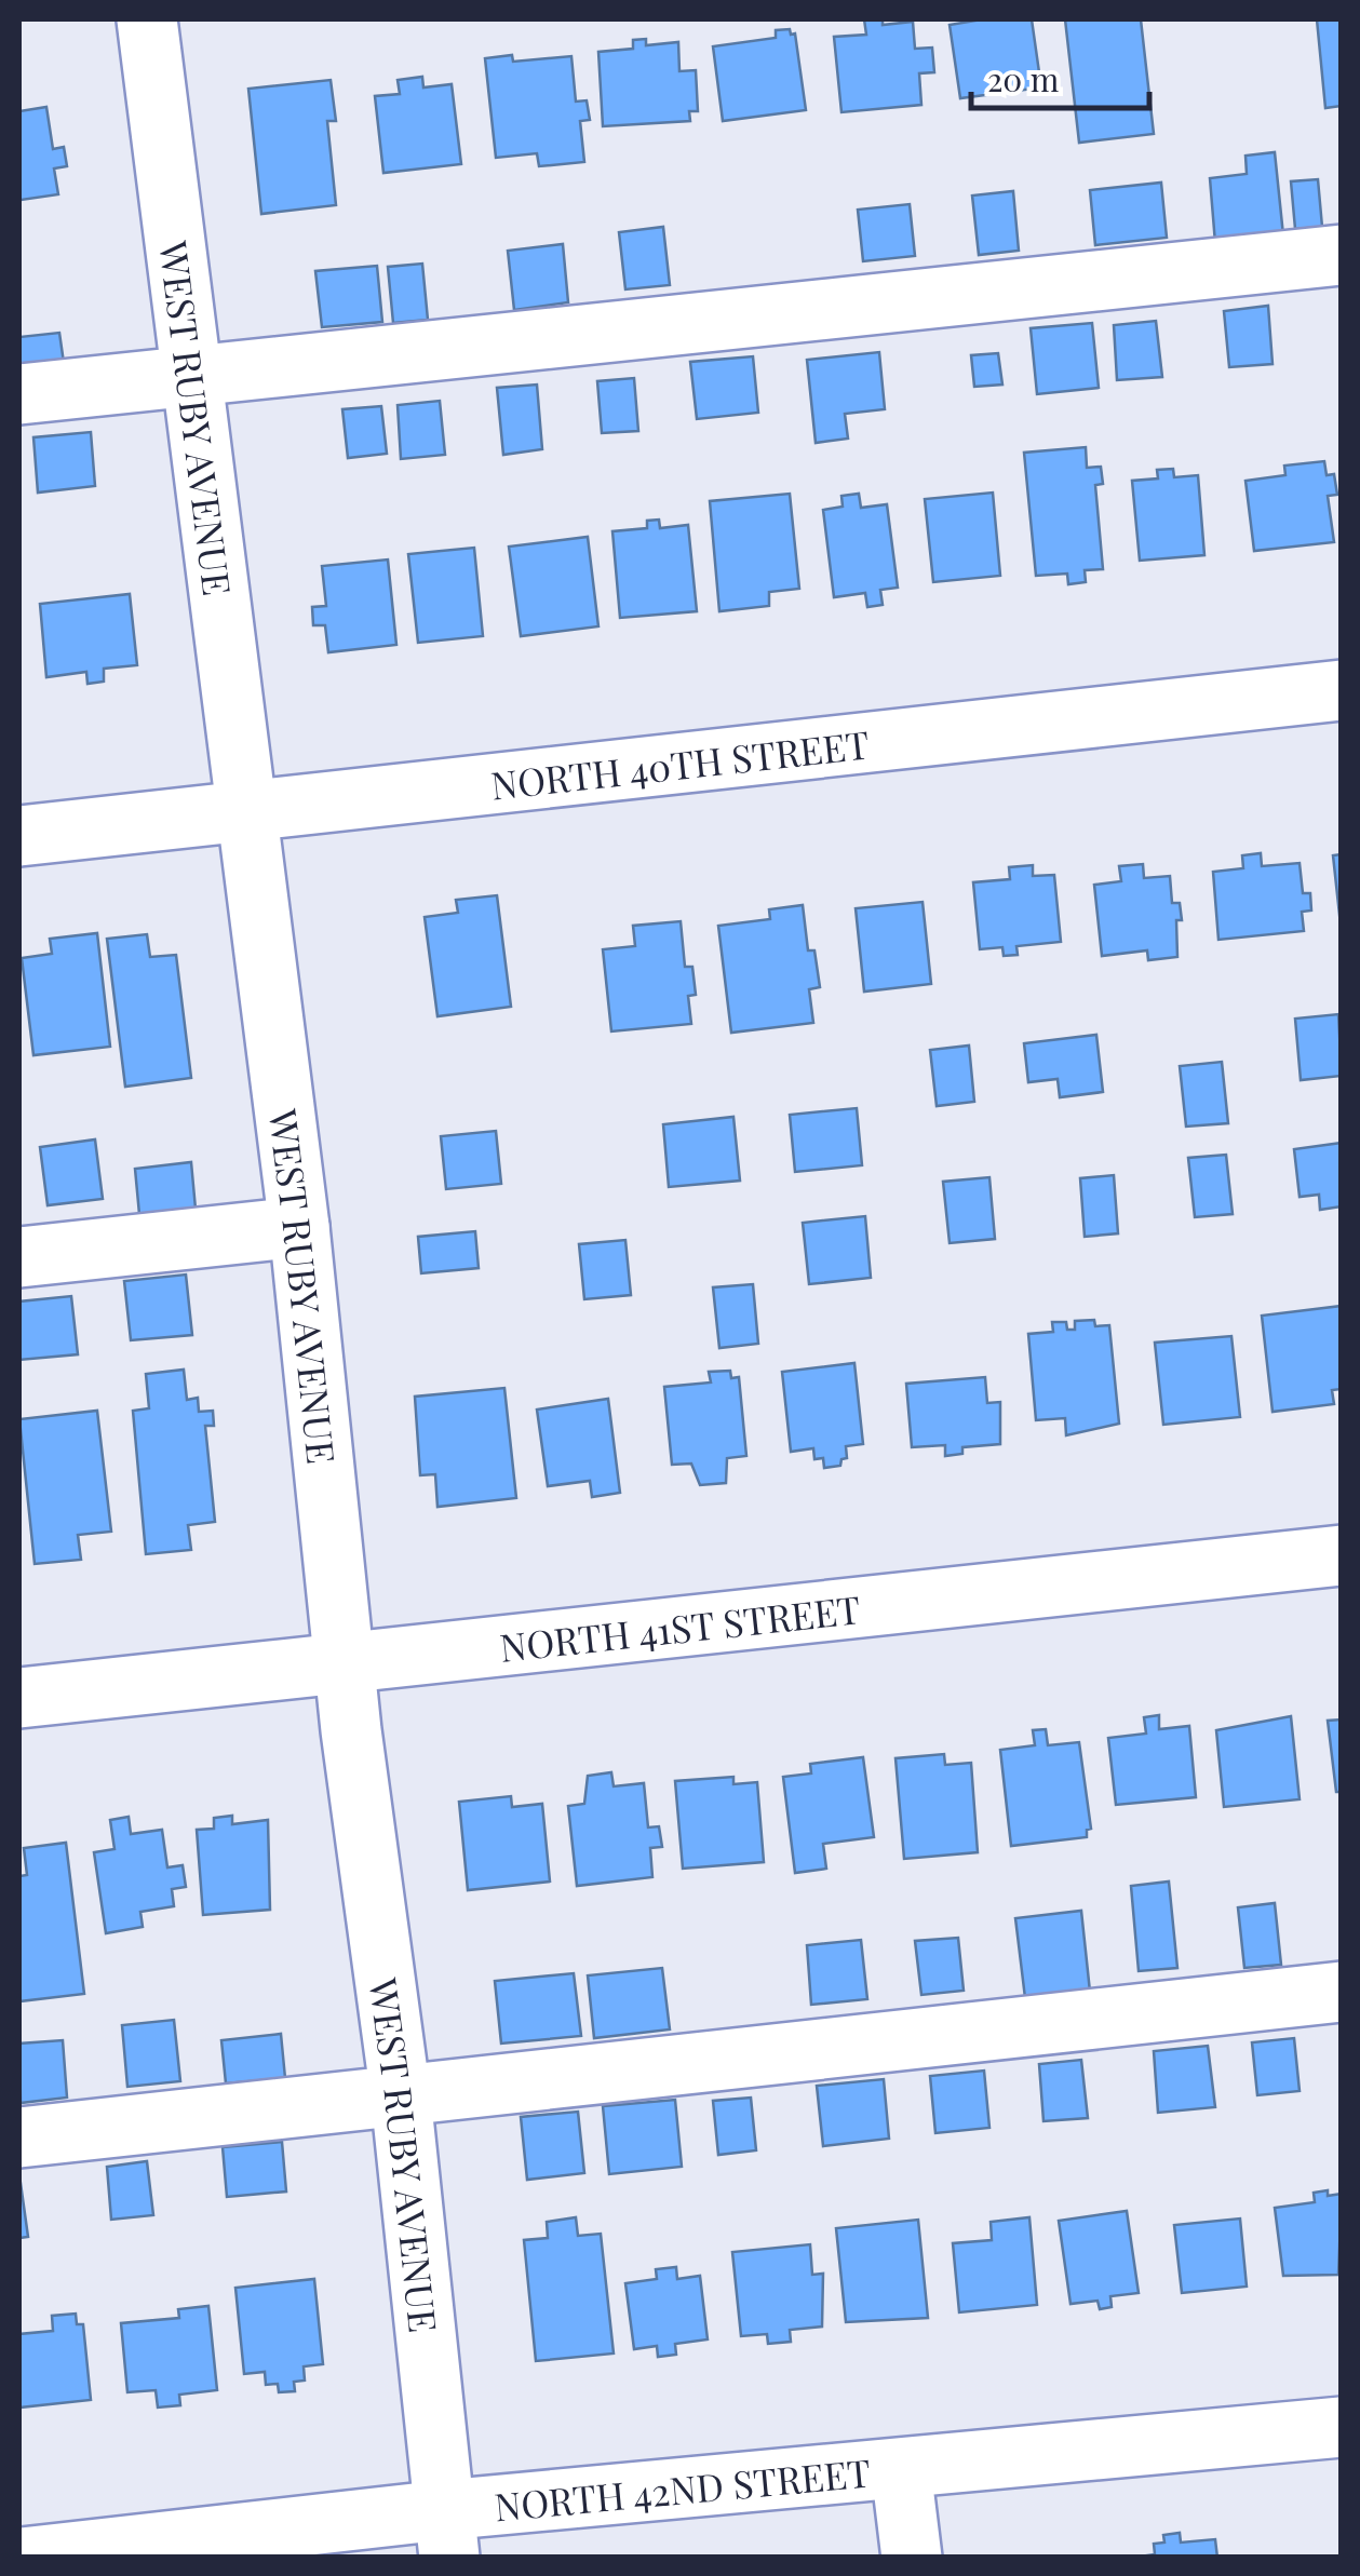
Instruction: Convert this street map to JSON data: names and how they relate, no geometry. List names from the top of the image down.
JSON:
{
  "streets": {
    "street": [
      "WEST RUBY AVENUE",
      "NORTH 40TH STREET",
      "NORTH 41ST STREET",
      "NORTH 42ND STREET"
    ]
  },
  "crossings": [
    ["WEST RUBY AVENUE", "NORTH 40TH STREET"],
    ["WEST RUBY AVENUE", "NORTH 41ST STREET"],
    ["WEST RUBY AVENUE", "NORTH 42ND STREET"]
  ],
  "scale_bar": "20 m"
}
